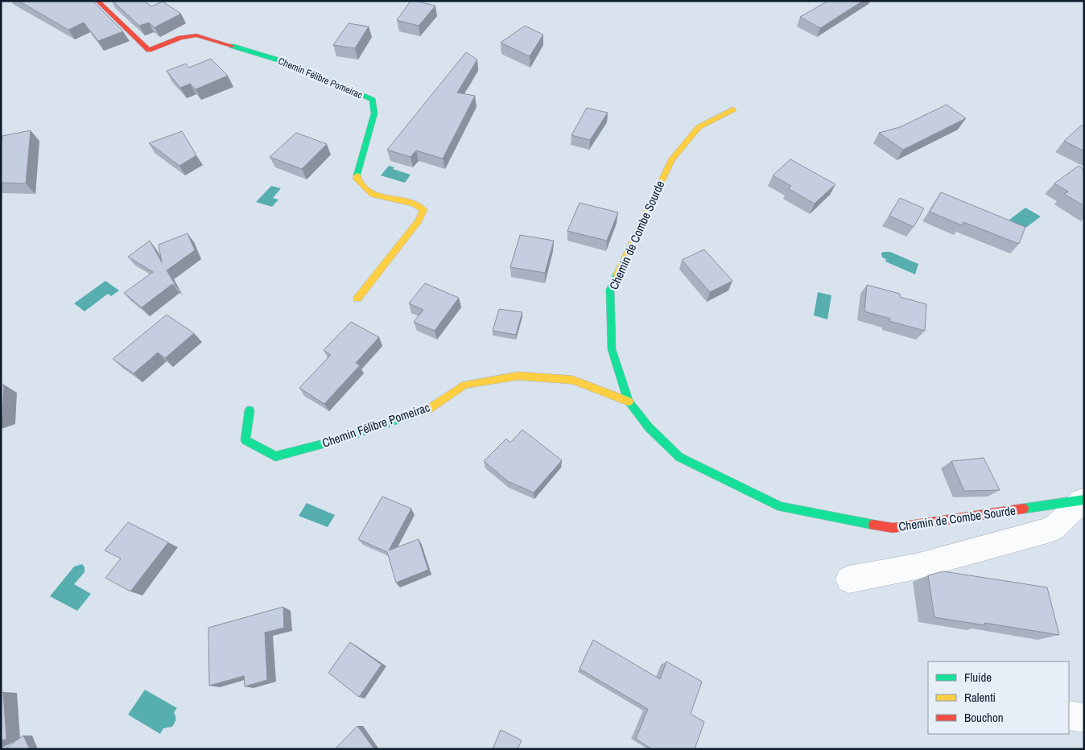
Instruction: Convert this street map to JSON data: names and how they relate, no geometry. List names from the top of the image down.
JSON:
{
  "streets": {
    "street": ["Chemin Félibre Pomeirac", "Chemin de Combe Sourde"]
  },
  "crossings": [
    ["Chemin Félibre Pomeirac", "Chemin de Combe Sourde"]
  ],
  "legend": ["Fluide", "Ralenti", "Bouchon"]
}
